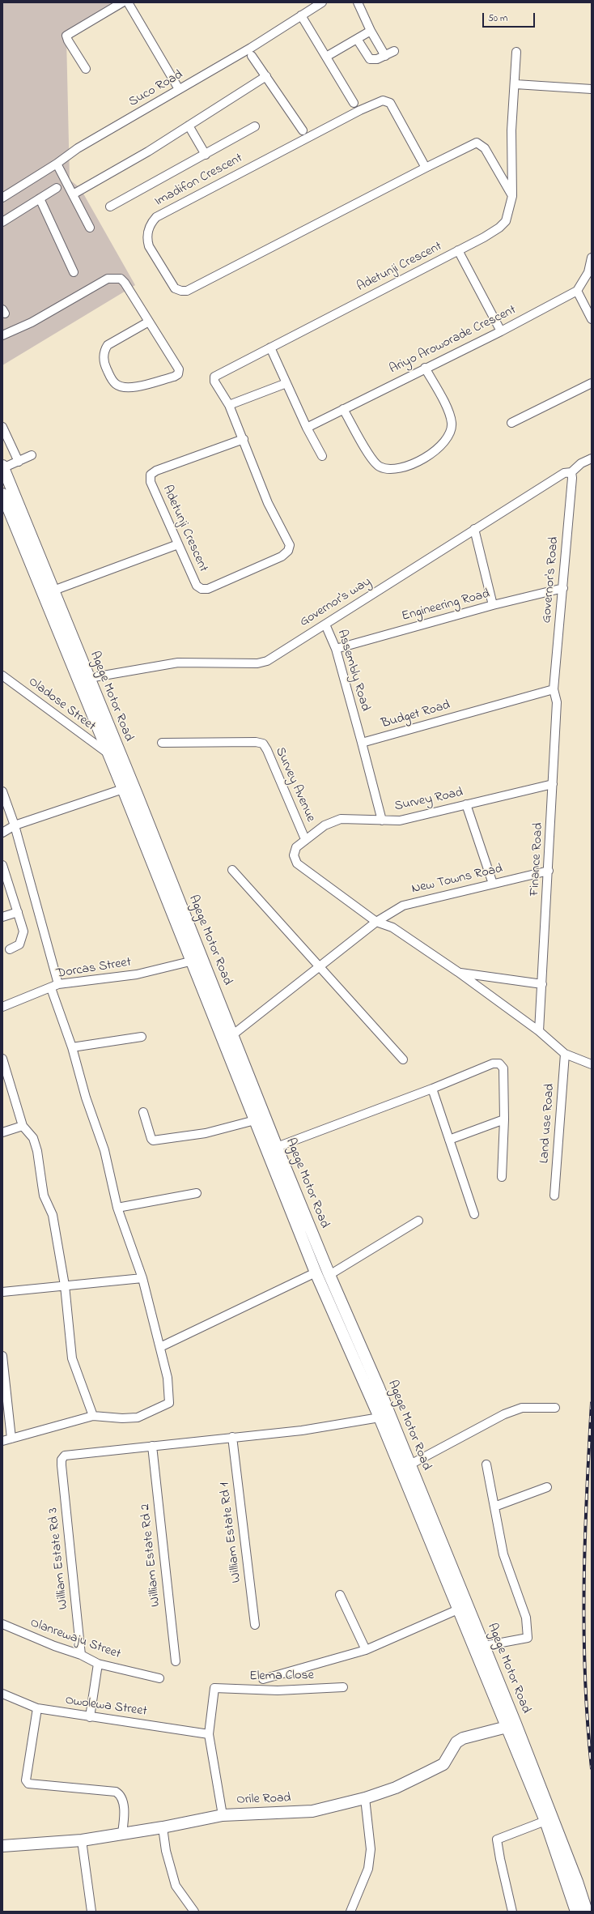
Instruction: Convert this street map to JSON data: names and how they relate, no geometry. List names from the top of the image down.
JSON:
{
  "streets": {
    "main road": ["Agege Motor Road", "Orile Road"],
    "street": [
      "Suco Road",
      "Imadifon Crescent",
      "Adetunji Crescent",
      "Ariyo Aroworade Crescent",
      "Governor's Road",
      "Governor's way",
      "Engineering Road",
      "Assembly Road",
      "Oladose Street",
      "Budget Road",
      "Survey Avenue",
      "Survey Road",
      "Finance Road",
      "New Towns Road",
      "Dorcas Street",
      "Land use Road",
      "William Estate Rd 1",
      "William Estate Rd 2",
      "William Estate Rd 3",
      "Olanrewaju Street",
      "Elema Close",
      "Owolewa Street"
    ]
  },
  "crossings": [
    ["Imadifon Crescent", "Adetunji Crescent"],
    ["Governor's Road", "Governor's way"],
    ["Governor's Road", "Engineering Road"],
    ["Governor's Road", "Budget Road"],
    ["Governor's Road", "Finance Road"],
    ["Governor's way", "Assembly Road"],
    ["Governor's way", "Agege Motor Road"],
    ["Engineering Road", "Assembly Road"],
    ["Assembly Road", "Budget Road"],
    ["Agege Motor Road", "Oladose Street"],
    ["Agege Motor Road", "New Towns Road"],
    ["Agege Motor Road", "Dorcas Street"],
    ["Agege Motor Road", "Orile Road"],
    ["Budget Road", "Finance Road"],
    ["Survey Avenue", "Survey Road"],
    ["Survey Road", "Finance Road"],
    ["Survey Road", "New Towns Road"],
    ["Finance Road", "New Towns Road"],
    ["William Estate Rd 2", "William Estate Rd 3"],
    ["William Estate Rd 3", "Olanrewaju Street"],
    ["Elema Close", "Owolewa Street"]
  ],
  "scale_bar": "50 m"
}
